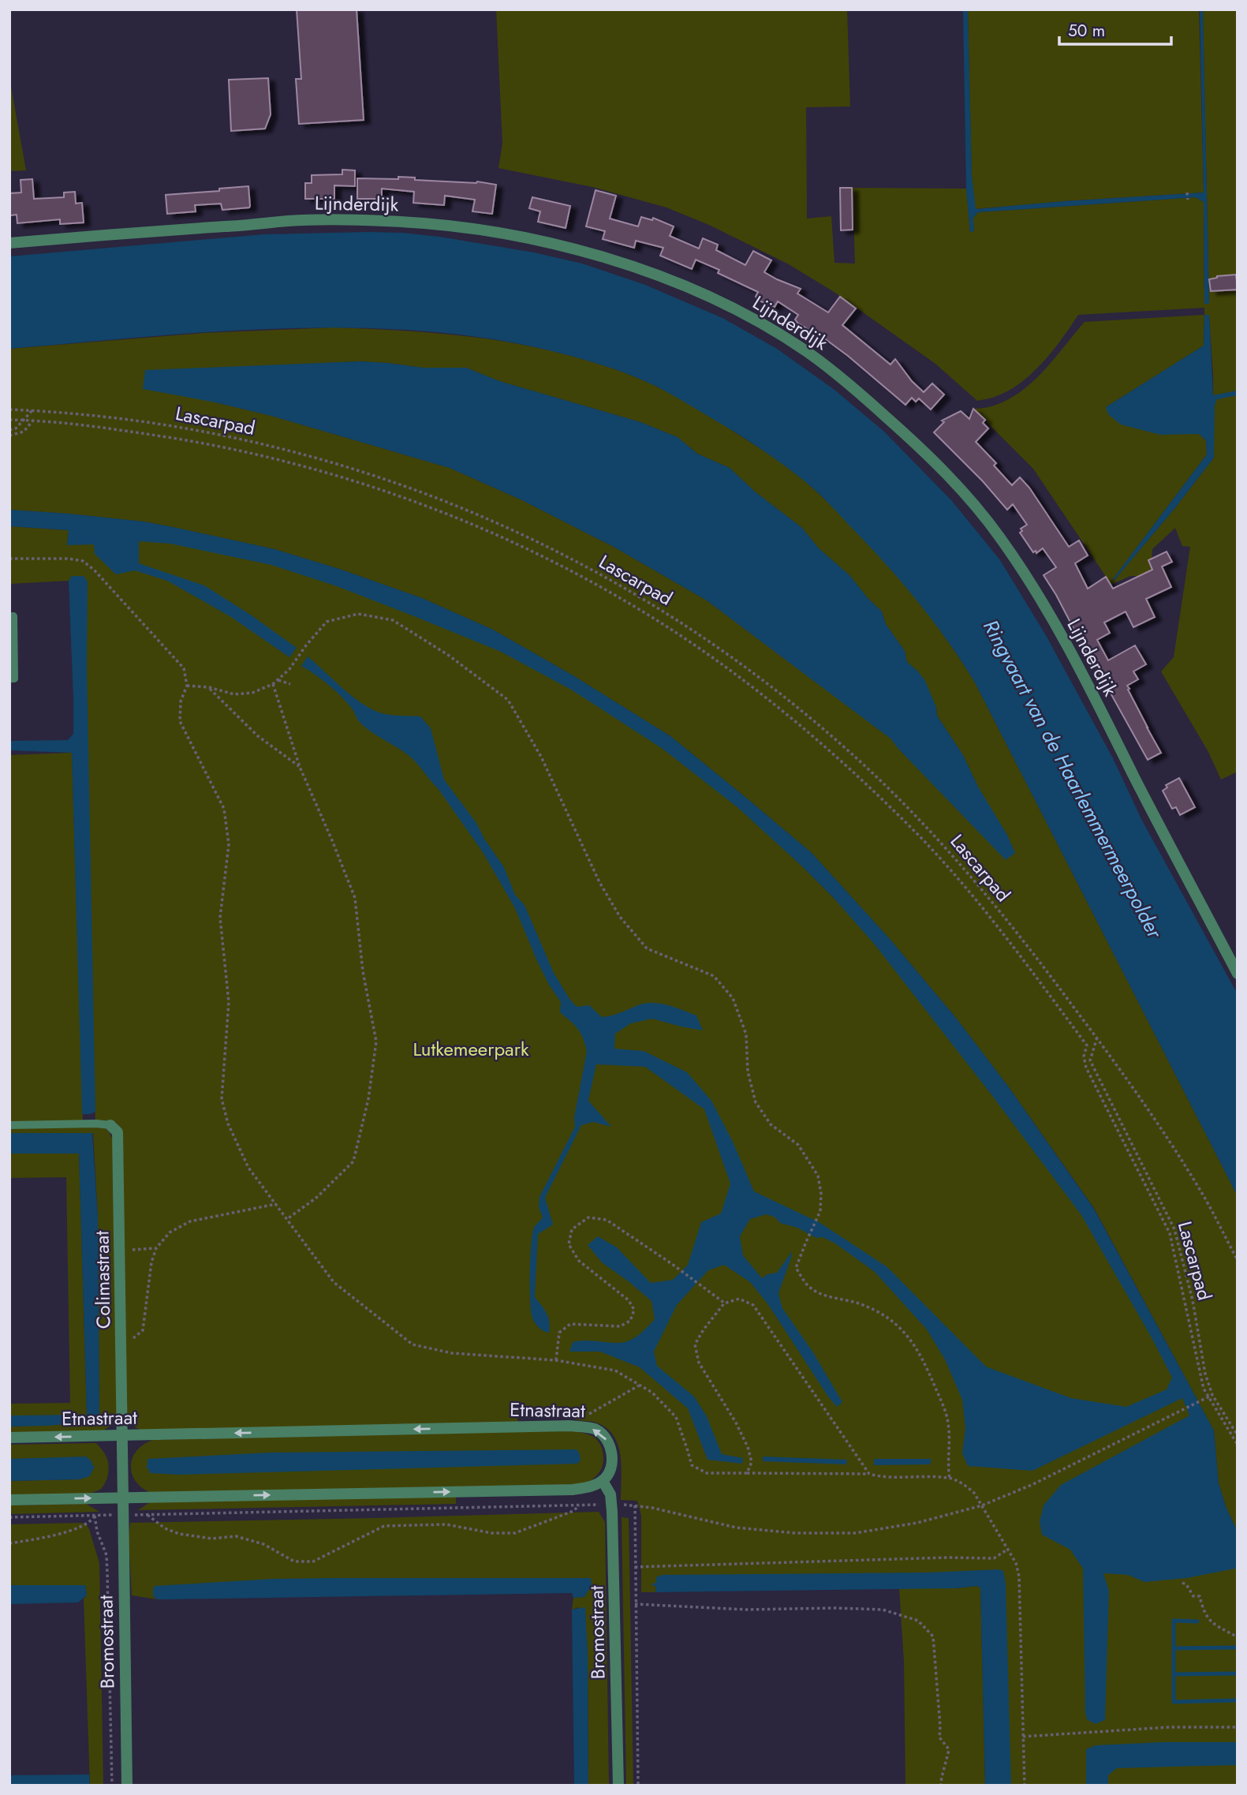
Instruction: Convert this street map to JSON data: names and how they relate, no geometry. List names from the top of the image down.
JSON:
{
  "streets": {
    "street": [
      "Lijnderdijk",
      "Colimastraat",
      "Etnastraat",
      "Bromostraat"
    ],
    "path": ["Lascarpad"]
  },
  "crossings": [
    ["Colimastraat", "Etnastraat"],
    ["Colimastraat", "Bromostraat"],
    ["Etnastraat", "Bromostraat"]
  ],
  "water": ["Ringvaart van de Haarlemmermeerpolder"],
  "parks": ["Lutkemeerpark"],
  "scale_bar": "50 m"
}
